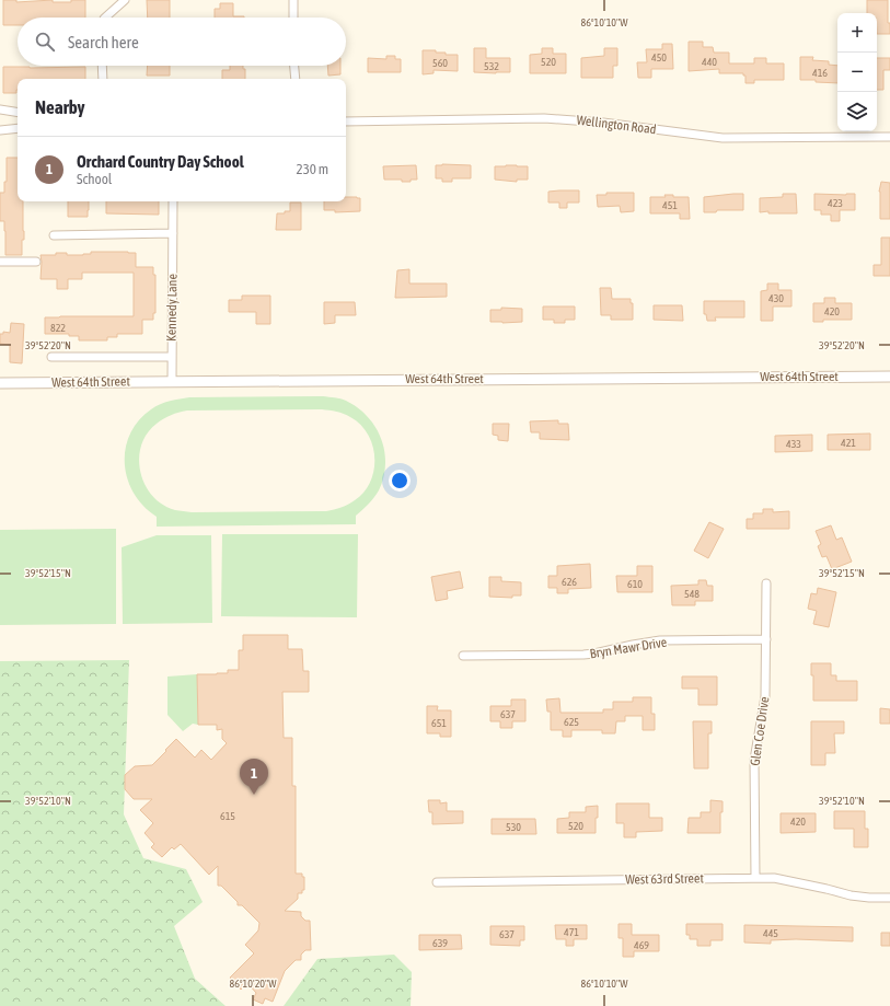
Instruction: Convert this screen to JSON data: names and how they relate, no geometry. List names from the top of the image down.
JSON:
{
  "streets": {
    "street": [
      "Wellington Road",
      "Kennedy Lane",
      "West 64th Street",
      "Bryn Mawr Drive",
      "Glen Coe Drive",
      "West 63rd Street"
    ]
  },
  "crossings": [
    ["Kennedy Lane", "West 64th Street"],
    ["Bryn Mawr Drive", "Glen Coe Drive"],
    ["Glen Coe Drive", "West 63rd Street"]
  ],
  "house_numbers": [
    "450",
    "520",
    "440",
    "560",
    "532",
    "416",
    "423",
    "451",
    "430",
    "420",
    "822",
    "421",
    "433",
    "626",
    "610",
    "548",
    "637",
    "625",
    "651",
    "615",
    "420",
    "520",
    "530",
    "471",
    "445",
    "637",
    "639",
    "469"
  ],
  "page": {
    "map_buttons": ["+", "−"],
    "search": "Search here",
    "heading": "Nearby",
    "list": [
      {
        "mark": "1",
        "name": "Orchard Country Day School",
        "note": "School",
        "value": "230 m"
      }
    ],
    "pins": "1"
  },
  "coordinates": [
    "86°10'10\"W",
    "39°52'20\"N",
    "39°52'15\"N",
    "39°52'10\"N",
    "86°10'20\"W"
  ]
}
